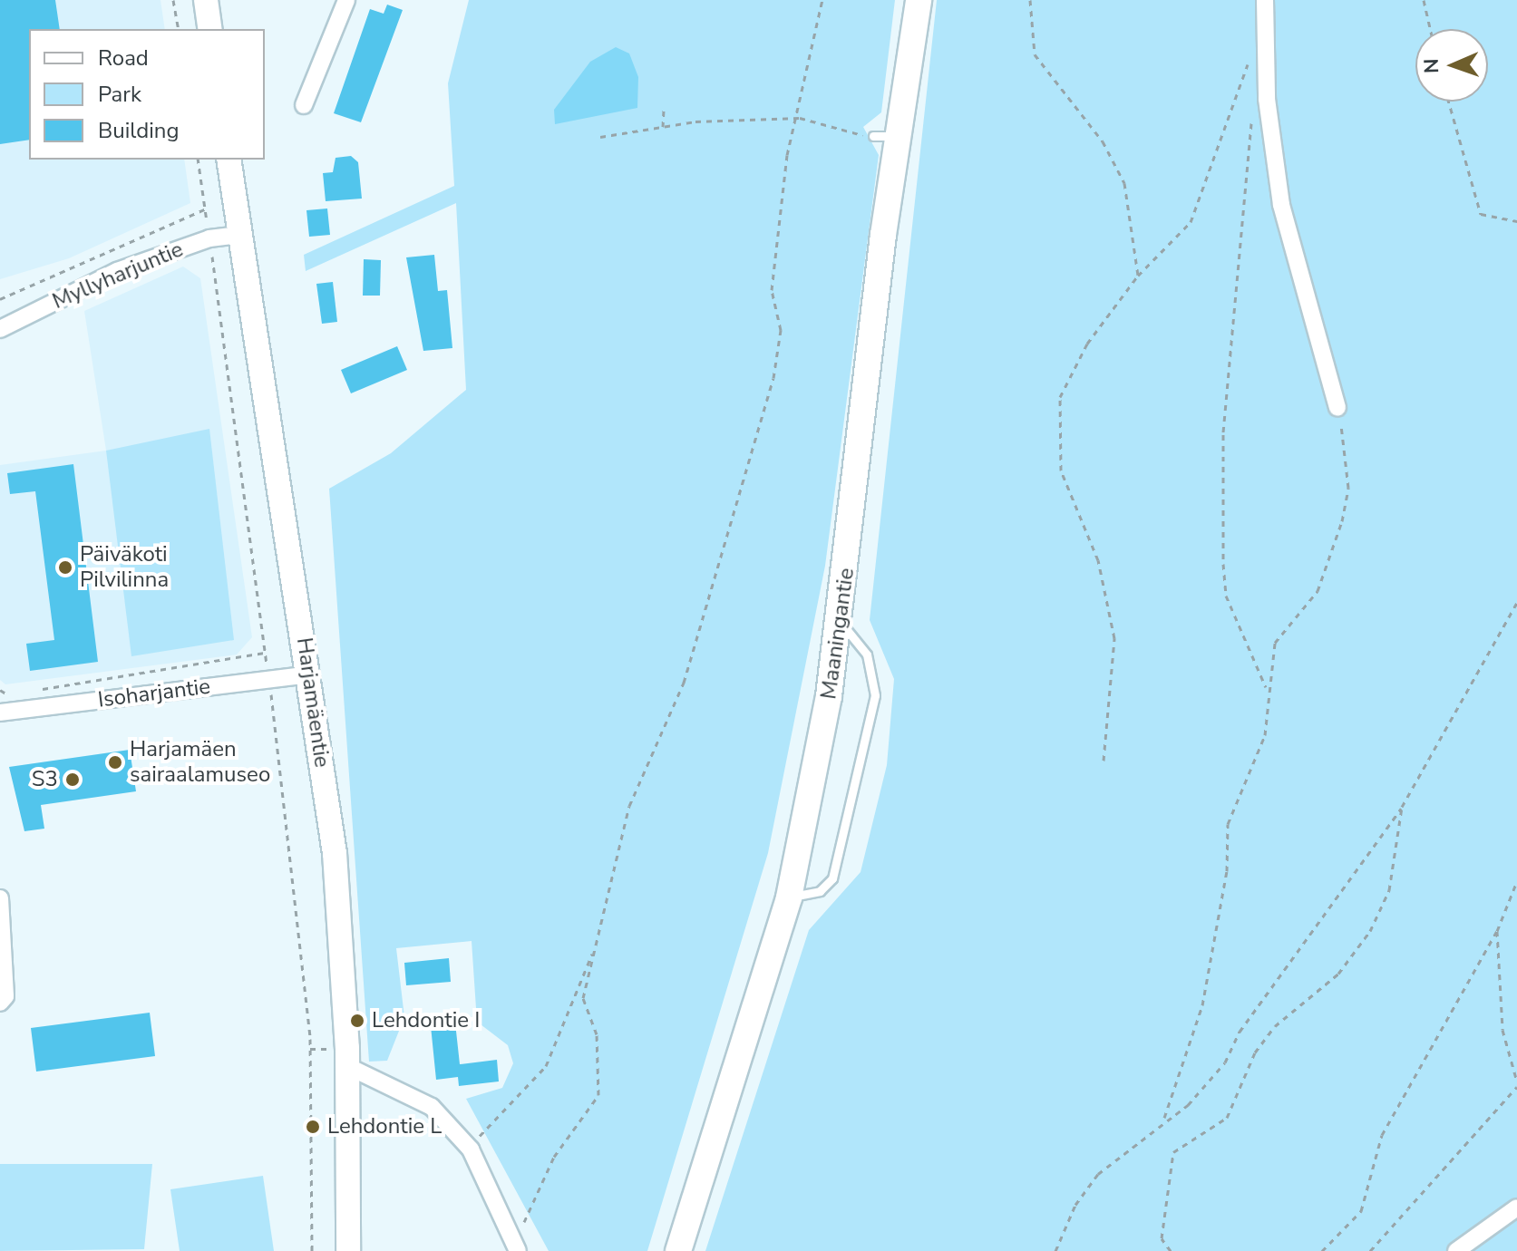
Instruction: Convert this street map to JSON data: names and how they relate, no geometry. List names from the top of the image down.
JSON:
{
  "streets": {
    "main road": ["Maaningantie"],
    "street": ["Myllyharjuntie", "Isoharjantie", "Harjamäentie"]
  },
  "crossings": [
    ["Myllyharjuntie", "Harjamäentie"],
    ["Isoharjantie", "Harjamäentie"]
  ],
  "places": [
    "Päiväkoti Pilvilinna",
    "Harjamäen sairaalamuseo",
    "S3",
    "Lehdontie I",
    "Lehdontie L"
  ],
  "legend": ["Road", "Park", "Building"],
  "north": "left"
}
